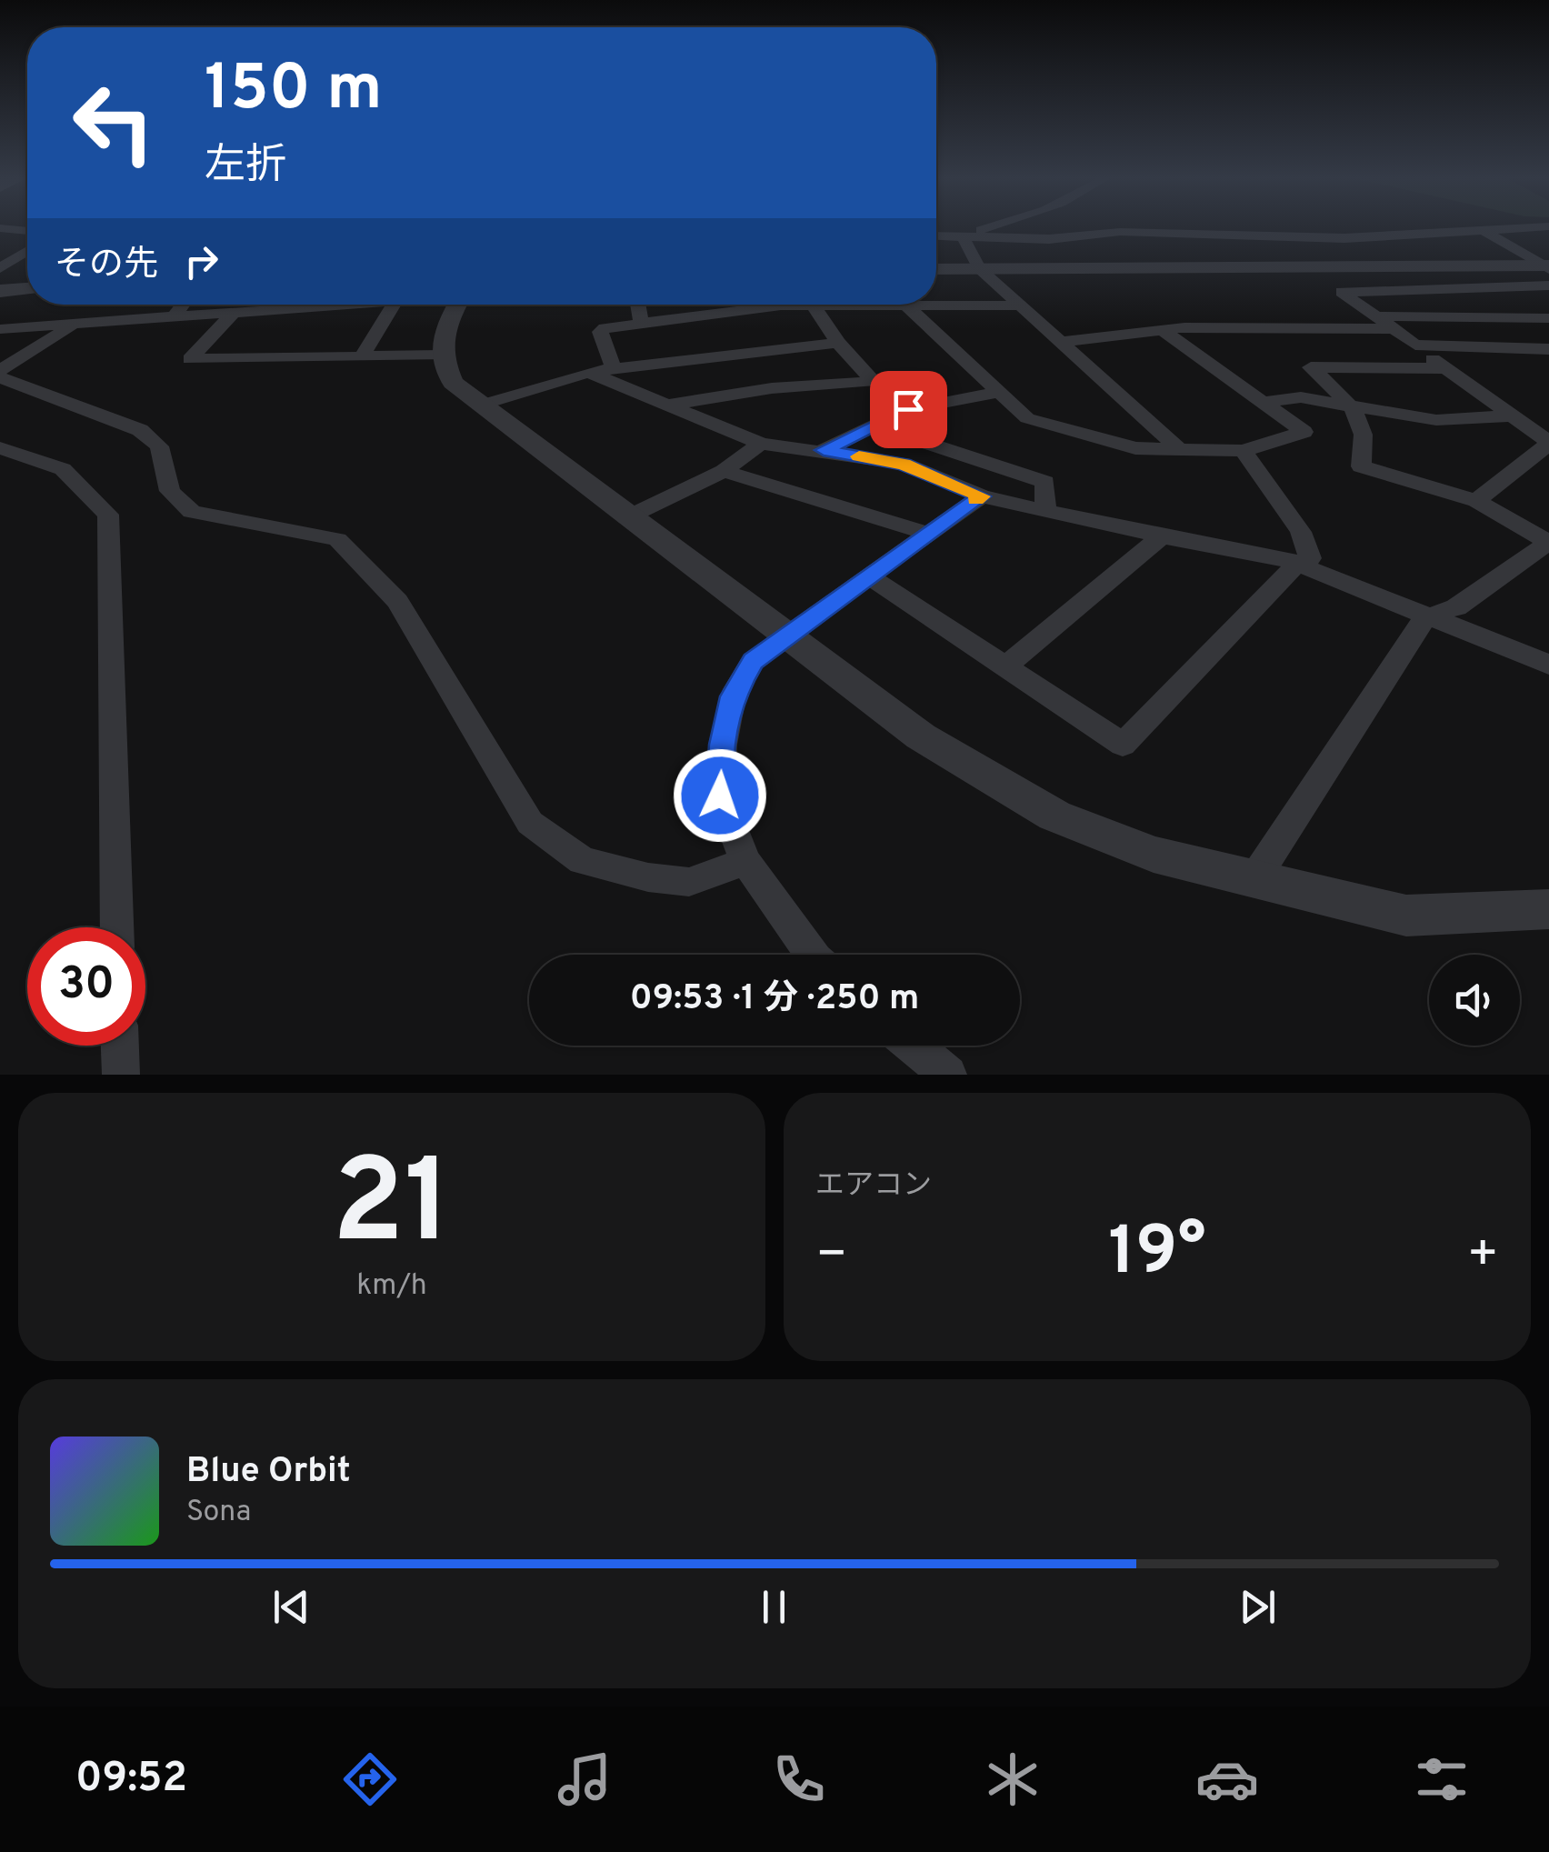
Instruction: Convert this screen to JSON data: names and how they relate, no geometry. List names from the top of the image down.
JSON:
{
  "page": {
    "turn": ["150 m", "左折"],
    "then": "その先",
    "limit": "30",
    "trip": "09:53 · 1 分 · 250 m",
    "tile": [
      ["21", "km/h"],
      "エアコン"
    ],
    "heat": ["−", "19°", "+"],
    "song": ["Blue Orbit", "Sona"],
    "tabs": "09:52"
  }
}
